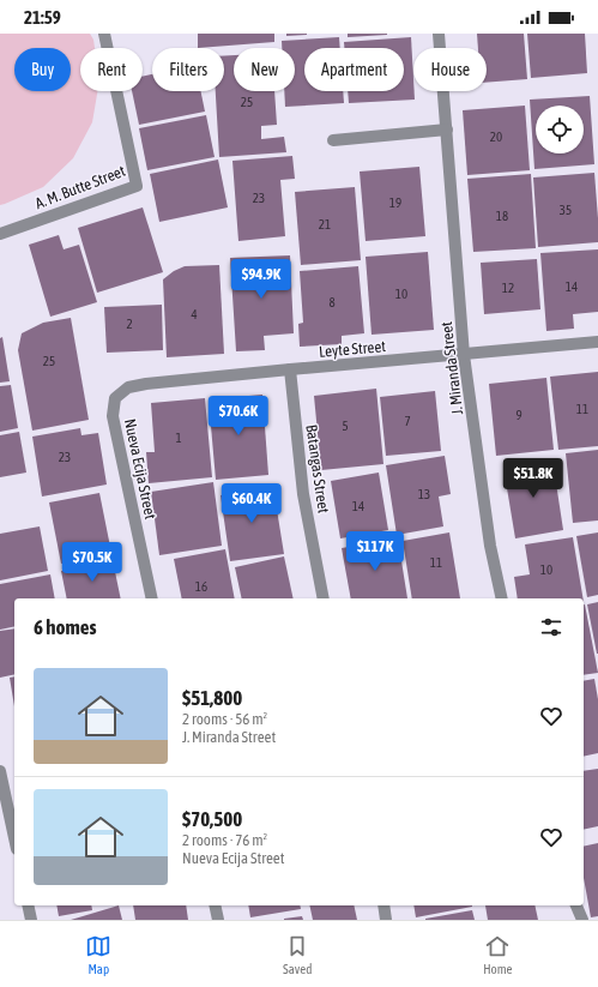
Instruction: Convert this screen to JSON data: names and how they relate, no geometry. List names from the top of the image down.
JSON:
{
  "streets": {
    "street": [
      "A. M. Butte Street",
      "Leyte Street",
      "J. Miranda Street",
      "Nueva Ecija Street",
      "Batangas Street"
    ]
  },
  "crossings": [
    ["Leyte Street", "J. Miranda Street"],
    ["Leyte Street", "Nueva Ecija Street"],
    ["Leyte Street", "Batangas Street"]
  ],
  "house_numbers": [
    "25",
    "20",
    "23",
    "19",
    "35",
    "18",
    "21",
    "14",
    "12",
    "10",
    "8",
    "4",
    "2",
    "25",
    "11",
    "9",
    "7",
    "5",
    "1",
    "23",
    "13",
    "14",
    "11",
    "10",
    "16"
  ],
  "page": {
    "status": "21:59",
    "chip": [
      "Buy",
      "Rent",
      "Filters",
      "New",
      "Apartment",
      "House"
    ],
    "price": [
      "$94.9K",
      "$70.6K",
      "$51.8K",
      "$60.4K",
      "$117K",
      "$70.5K"
    ],
    "heading": "6 homes",
    "list": [
      {
        "name": "$51,800",
        "note": "2 rooms · 56 m² · J. Miranda Street"
      },
      {
        "name": "$70,500",
        "note": "2 rooms · 76 m² · Nueva Ecija Street"
      }
    ],
    "tabs": ["Map", "Saved", "Home"]
  }
}
